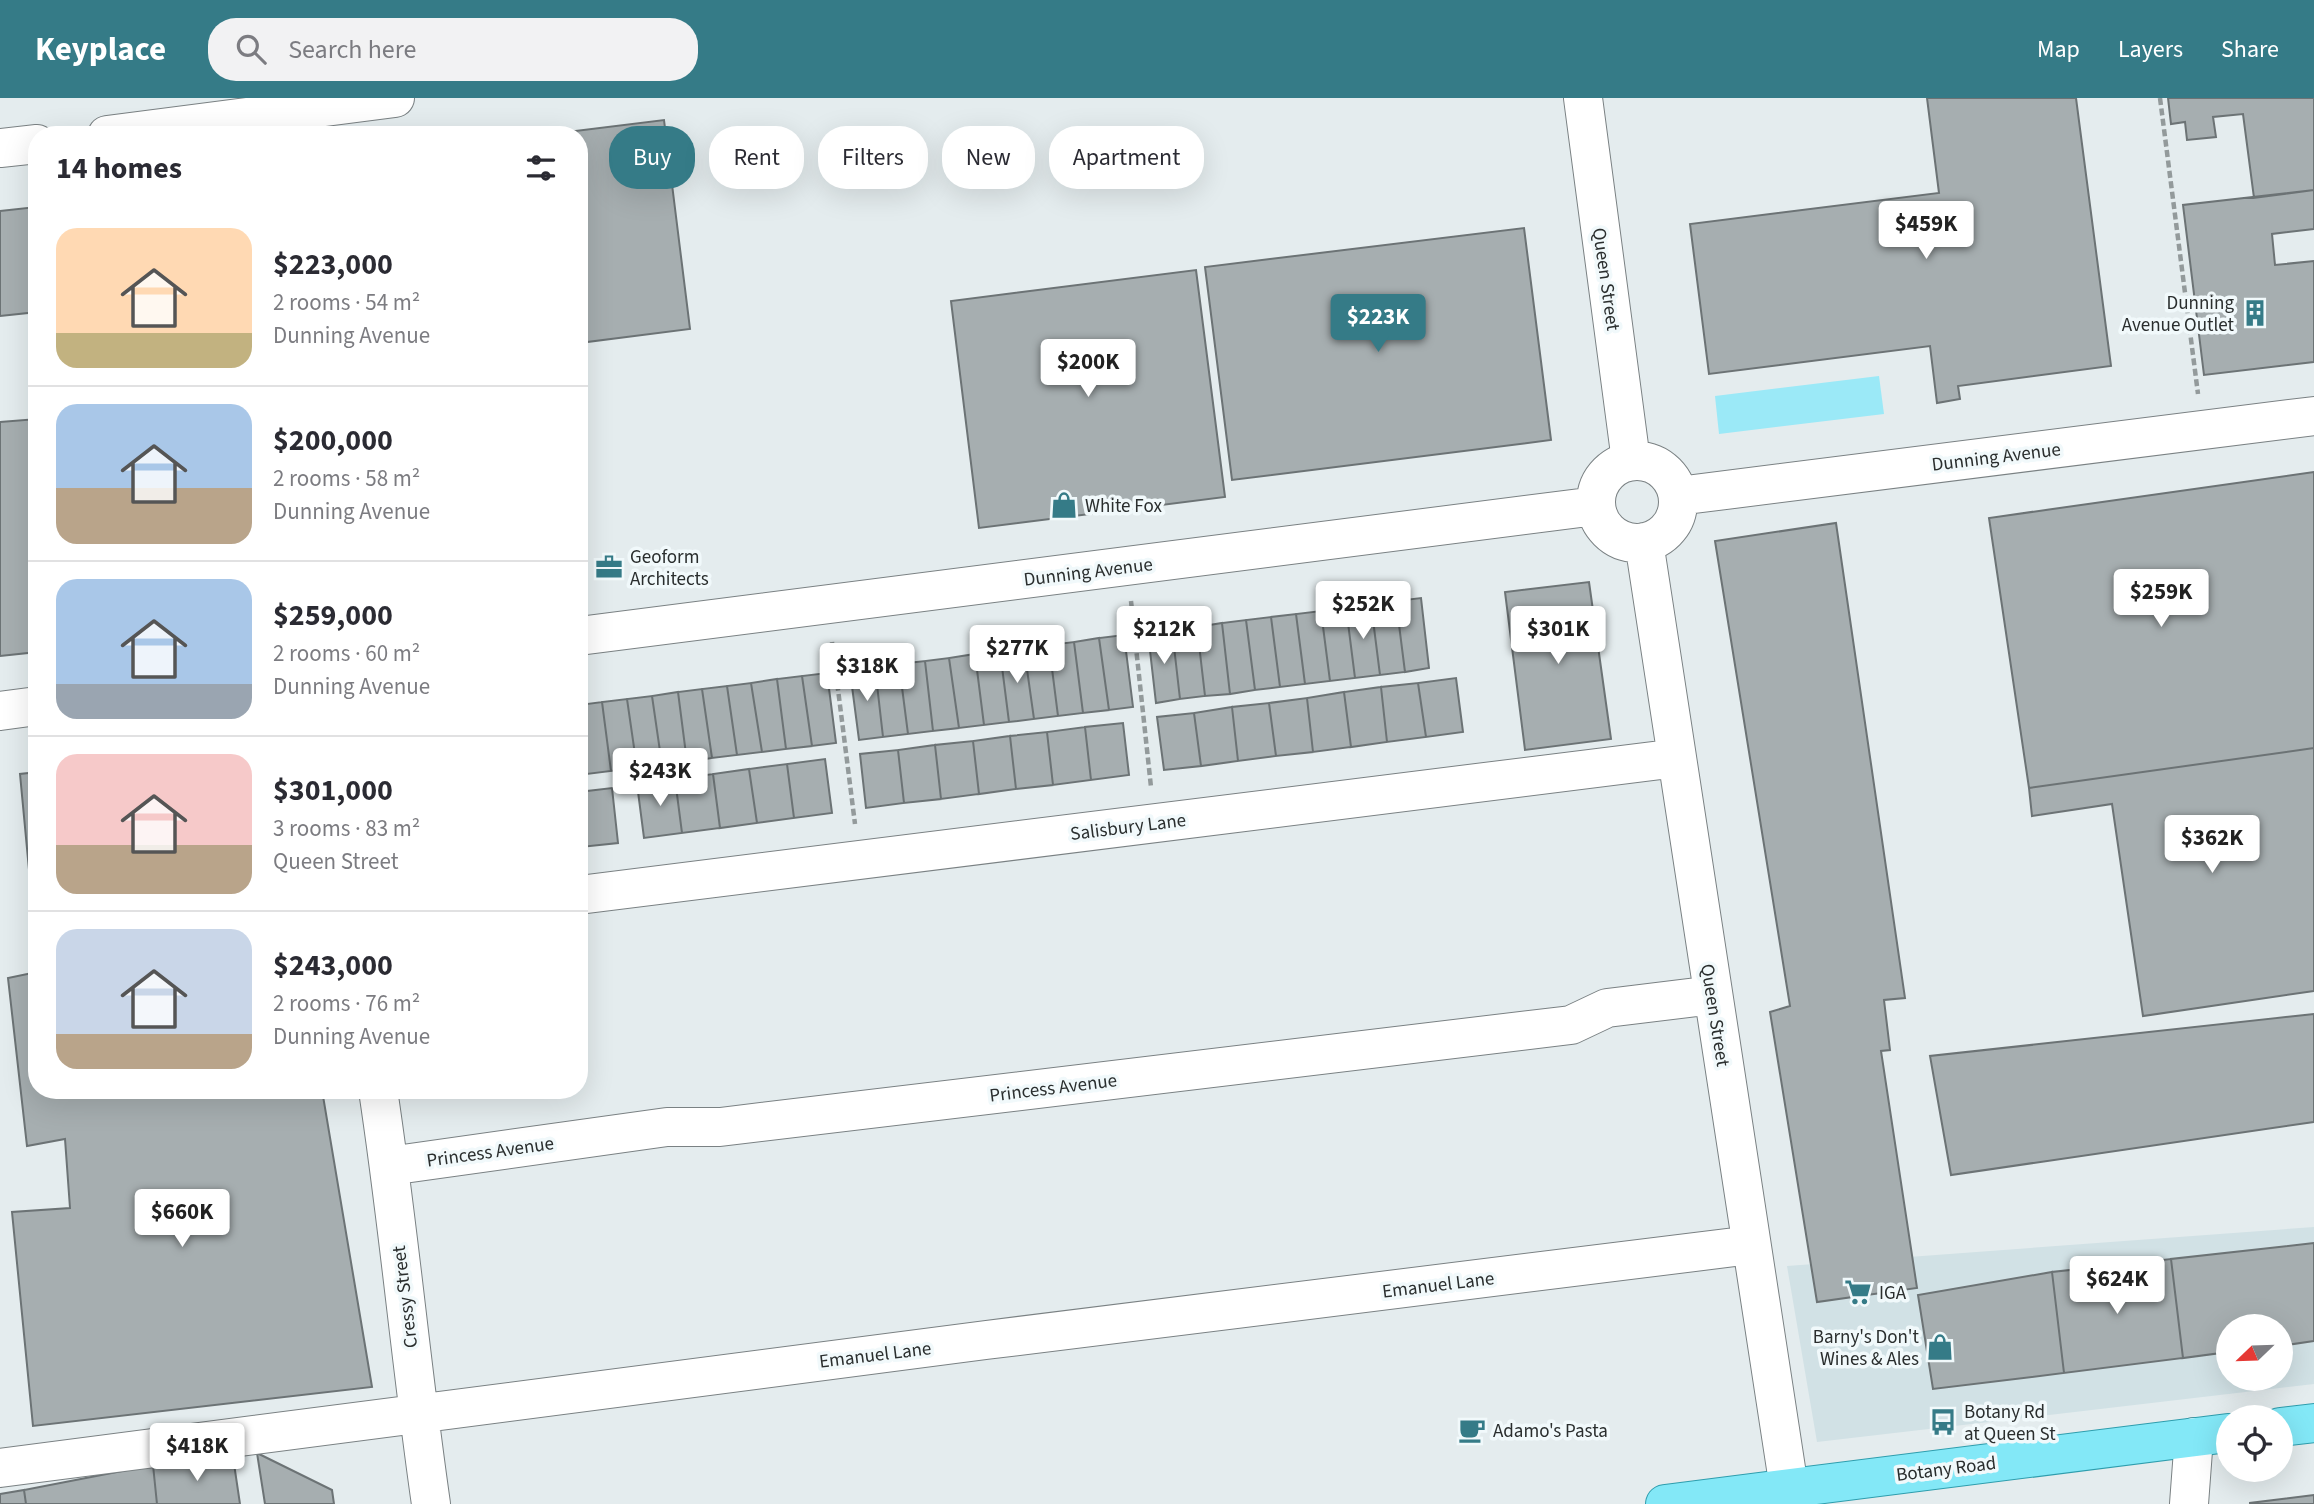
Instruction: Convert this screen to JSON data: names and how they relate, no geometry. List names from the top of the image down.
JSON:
{
  "streets": {
    "main road": ["Botany Road"],
    "street": [
      "Queen Street",
      "Dunning Avenue",
      "Salisbury Lane",
      "Princess Avenue",
      "Emanuel Lane",
      "Cressy Street"
    ]
  },
  "crossings": [
    ["Queen Street", "Dunning Avenue"],
    ["Queen Street", "Salisbury Lane"],
    ["Queen Street", "Princess Avenue"],
    ["Queen Street", "Emanuel Lane"],
    ["Queen Street", "Botany Road"],
    ["Princess Avenue", "Cressy Street"],
    ["Emanuel Lane", "Cressy Street"]
  ],
  "places": {
    "building": ["Dunning Avenue Outlet"],
    "shop": ["White Fox", "Barny's Don't Wines & Ales"],
    "office": ["Geoform Architects"],
    "supermarket": ["IGA"],
    "bus stop": ["Botany Rd at Queen St"],
    "cafe": ["Adamo's Pasta"]
  },
  "north": "bottom left",
  "page": {
    "header": "Keyplace",
    "search": "Search here",
    "nav": ["Map", "Layers", "Share"],
    "chip": [
      "Buy",
      "Rent",
      "Filters",
      "New",
      "Apartment"
    ],
    "heading": "14 homes",
    "price": [
      "$459K",
      "$223K",
      "$200K",
      "$259K",
      "$252K",
      "$212K",
      "$301K",
      "$277K",
      "$318K",
      "$243K",
      "$362K",
      "$660K",
      "$624K",
      "$418K"
    ],
    "list": [
      {
        "name": "$223,000",
        "note": "2 rooms · 54 m² · Dunning Avenue"
      },
      {
        "name": "$200,000",
        "note": "2 rooms · 58 m² · Dunning Avenue"
      },
      {
        "name": "$259,000",
        "note": "2 rooms · 60 m² · Dunning Avenue"
      },
      {
        "name": "$301,000",
        "note": "3 rooms · 83 m² · Queen Street"
      },
      {
        "name": "$243,000",
        "note": "2 rooms · 76 m² · Dunning Avenue"
      }
    ]
  }
}
